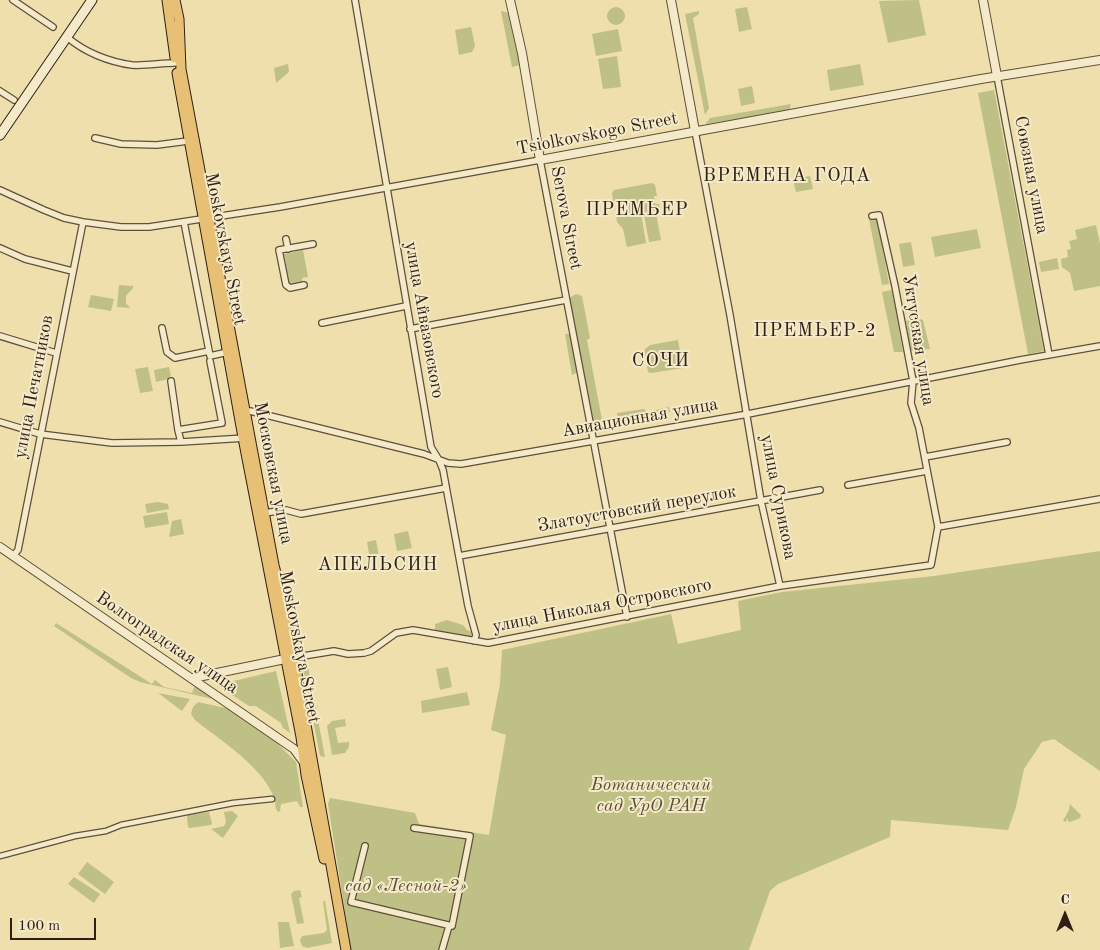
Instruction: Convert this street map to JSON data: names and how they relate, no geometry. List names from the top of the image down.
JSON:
{
  "streets": {
    "main road": ["Moskovskaya Street", "Московская улица"],
    "street": [
      "Tsiolkovskogo Street",
      "Союзная улица",
      "Serova Street",
      "улица Айвазовского",
      "Уктусская улица",
      "улица Печатников",
      "Авиационная улица",
      "улица Сурикова",
      "Златоустовский переулок",
      "улица Николая Островского",
      "Волгоградская улица"
    ]
  },
  "crossings": [
    ["Tsiolkovskogo Street", "Союзная улица"],
    ["Tsiolkovskogo Street", "Serova Street"],
    ["Tsiolkovskogo Street", "Moskovskaya Street"],
    ["Tsiolkovskogo Street", "улица Айвазовского"],
    ["Tsiolkovskogo Street", "улица Печатников"],
    ["Tsiolkovskogo Street", "Московская улица"],
    ["Tsiolkovskogo Street", "улица Сурикова"],
    ["Союзная улица", "Авиационная улица"],
    ["Serova Street", "Авиационная улица"],
    ["Serova Street", "Златоустовский переулок"],
    ["Serova Street", "улица Николая Островского"],
    ["Moskovskaya Street", "Авиационная улица"],
    ["Moskovskaya Street", "Московская улица"],
    ["Moskovskaya Street", "улица Николая Островского"],
    ["Moskovskaya Street", "Волгоградская улица"],
    ["улица Айвазовского", "Авиационная улица"],
    ["улица Айвазовского", "Златоустовский переулок"],
    ["улица Айвазовского", "улица Николая Островского"],
    ["Уктусская улица", "Авиационная улица"],
    ["Уктусская улица", "улица Николая Островского"],
    ["улица Печатников", "Волгоградская улица"],
    ["Авиационная улица", "Московская улица"],
    ["Авиационная улица", "улица Сурикова"],
    ["Московская улица", "улица Николая Островского"],
    ["улица Сурикова", "Златоустовский переулок"],
    ["улица Сурикова", "улица Николая Островского"]
  ],
  "districts": [
    "ВРЕМЕНА ГОДА",
    "ПРЕМЬЕР",
    "ПРЕМЬЕР-2",
    "СОЧИ",
    "АПЕЛЬСИН"
  ],
  "parks": ["Ботанический сад УрО РАН", "сад «Лесной-2»"],
  "scale_bar": "100 m",
  "north": "top"
}
